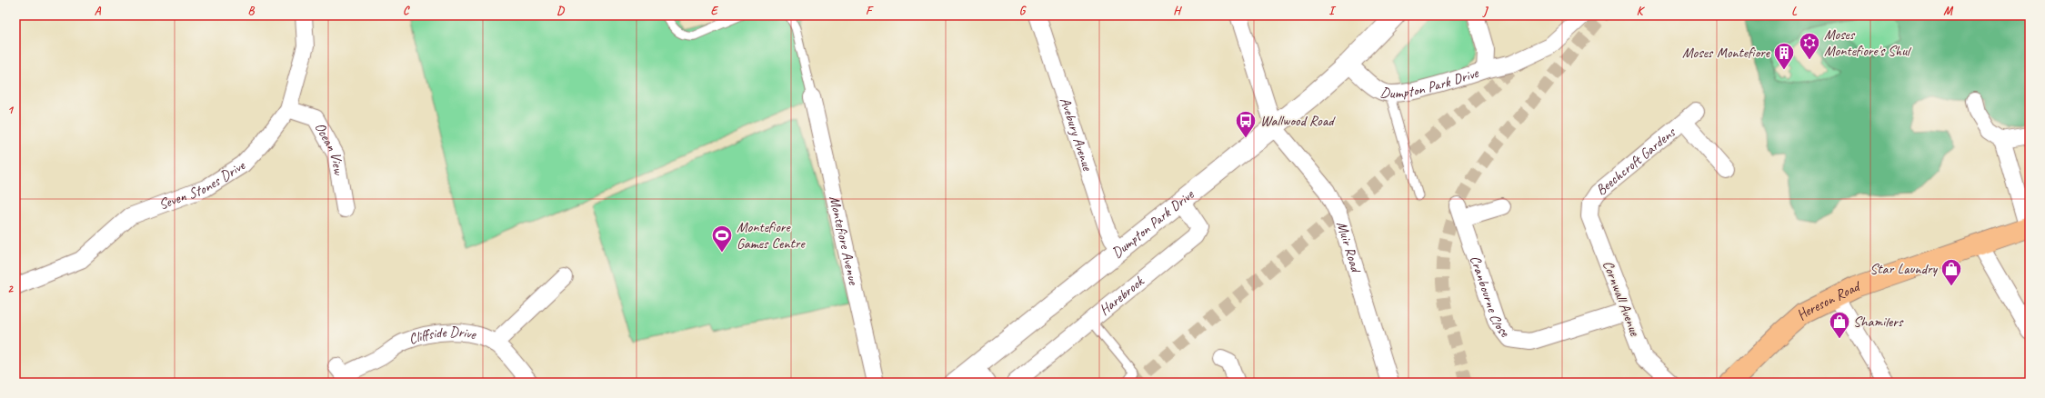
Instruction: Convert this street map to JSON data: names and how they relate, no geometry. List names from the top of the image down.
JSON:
{
  "streets": {
    "main road": ["Hereson Road"],
    "street": [
      "Dumpton Park Drive",
      "Avebury Avenue",
      "Ocean View",
      "Beechcroft Gardens",
      "Seven Stones Drive",
      "Montefiore Avenue",
      "Muir Road",
      "Cranbourne Close",
      "Harebrook",
      "Cornwall Avenue",
      "Cliffside Drive"
    ]
  },
  "crossings": [
    ["Dumpton Park Drive", "Avebury Avenue"],
    ["Dumpton Park Drive", "Muir Road"],
    ["Dumpton Park Drive", "Harebrook"],
    ["Ocean View", "Seven Stones Drive"],
    ["Beechcroft Gardens", "Cornwall Avenue"],
    ["Cranbourne Close", "Cornwall Avenue"]
  ],
  "places": {
    "synagogue": ["Moses Montefiore's Shul"],
    "building": ["Moses Montefiore"],
    "bus stop": ["Wallwood Road"],
    "sports": ["Montefiore Games Centre"],
    "shop": ["Star Laundry", "Shamilers"]
  },
  "grid": {
    "columns": [
      "A",
      "B",
      "C",
      "D",
      "E",
      "F",
      "G",
      "H",
      "I",
      "J",
      "K",
      "L",
      "M"
    ],
    "rows": ["1", "2"]
  }
}
